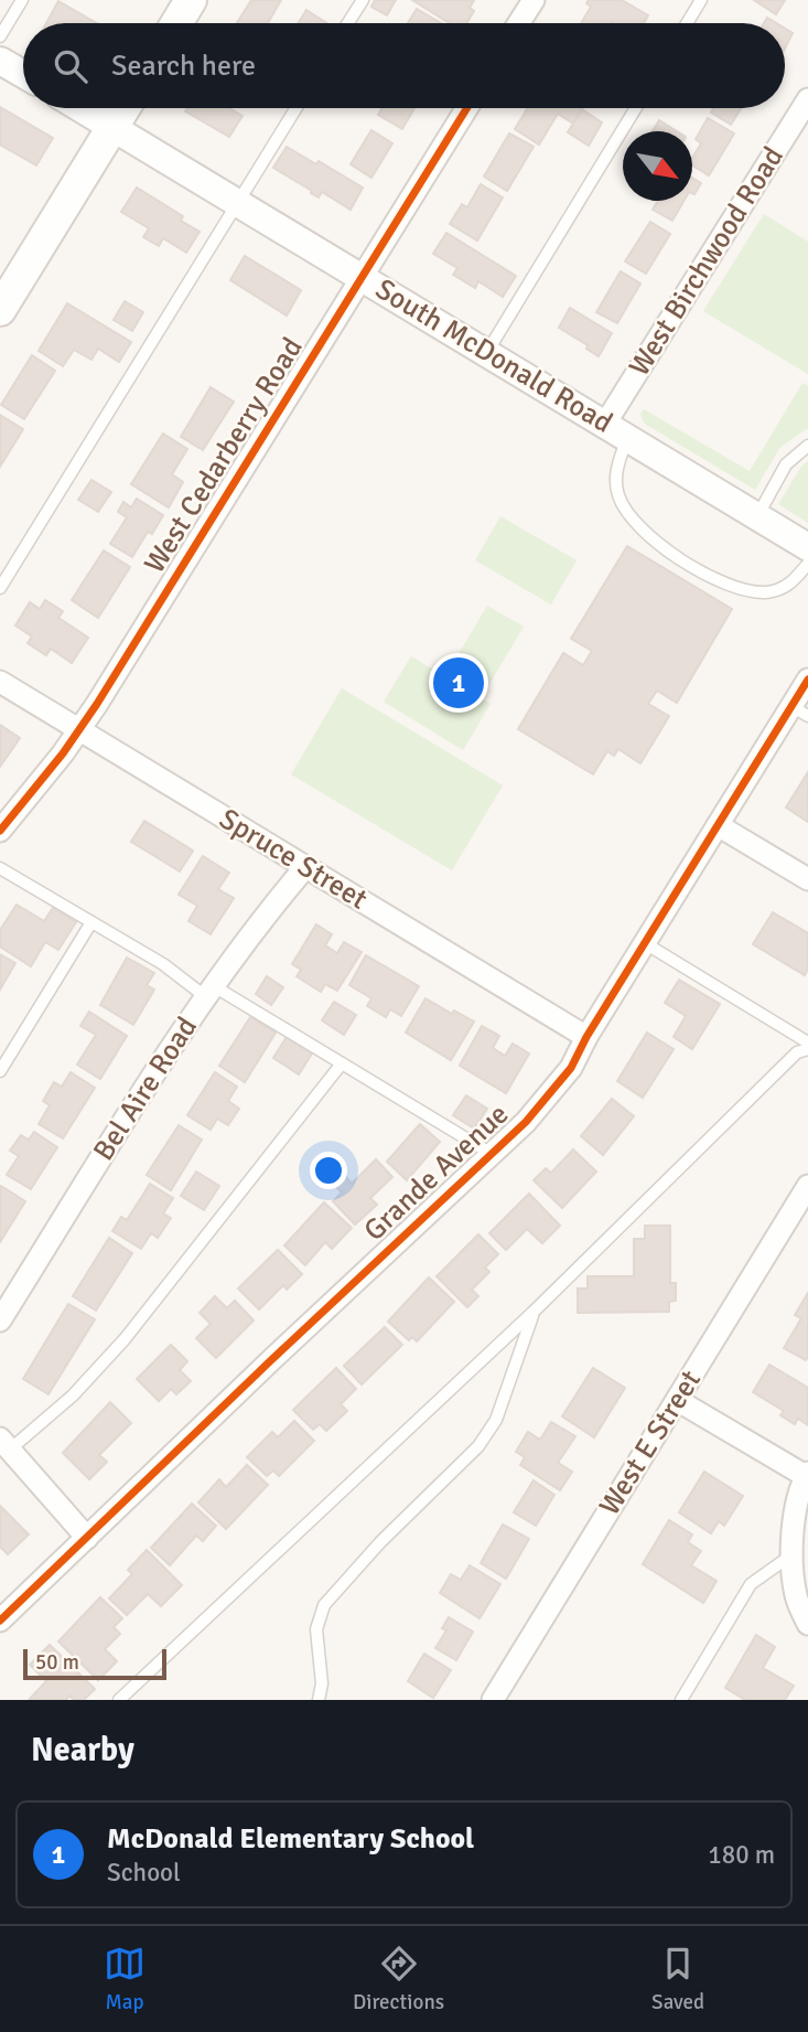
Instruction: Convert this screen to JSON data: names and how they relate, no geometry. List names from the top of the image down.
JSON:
{
  "streets": {
    "street": [
      "West Birchwood Road",
      "South McDonald Road",
      "West Cedarberry Road",
      "Spruce Street",
      "Bel Aire Road",
      "Grande Avenue",
      "West E Street"
    ]
  },
  "crossings": [
    ["West Birchwood Road", "South McDonald Road"],
    ["South McDonald Road", "West Cedarberry Road"],
    ["West Cedarberry Road", "Spruce Street"],
    ["Spruce Street", "Bel Aire Road"],
    ["Spruce Street", "Grande Avenue"]
  ],
  "scale_bar": "50 m",
  "north": "bottom right",
  "page": {
    "search": "Search here",
    "pins": "1",
    "scale": "50 m",
    "heading": "Nearby",
    "list": [
      {
        "mark": "1",
        "name": "McDonald Elementary School",
        "note": "School",
        "value": "180 m"
      }
    ],
    "nav": ["Map", "Directions", "Saved"]
  }
}
